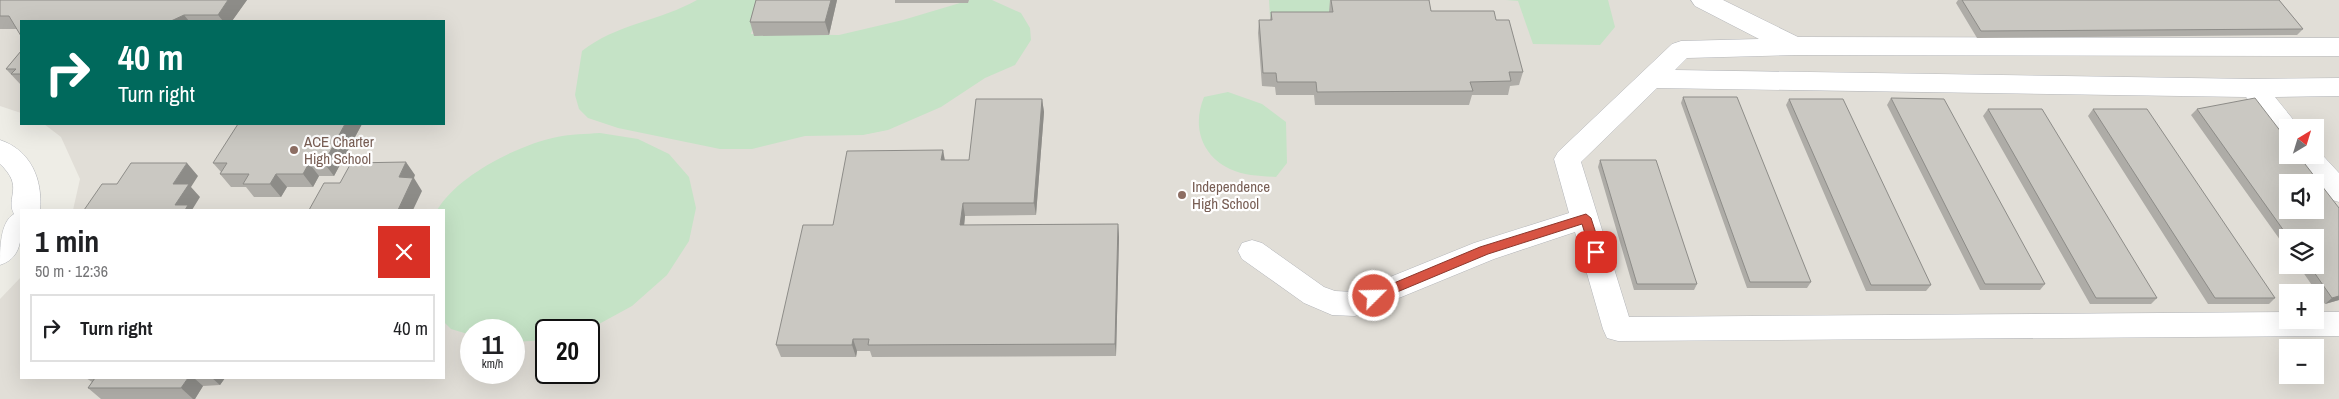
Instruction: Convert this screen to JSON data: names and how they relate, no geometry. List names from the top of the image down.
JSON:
{
  "places": ["ACE Charter High School", "Independence High School"],
  "north": "top right",
  "page": {
    "turn": ["40 m", "Turn right"],
    "map_buttons": ["+", "−"],
    "heading": ["1 min", "50 m · 12:36"],
    "list": [
      {
        "name": "Turn right",
        "value": "40 m"
      }
    ],
    "speed": "11 km/h",
    "limit": "20"
  }
}
